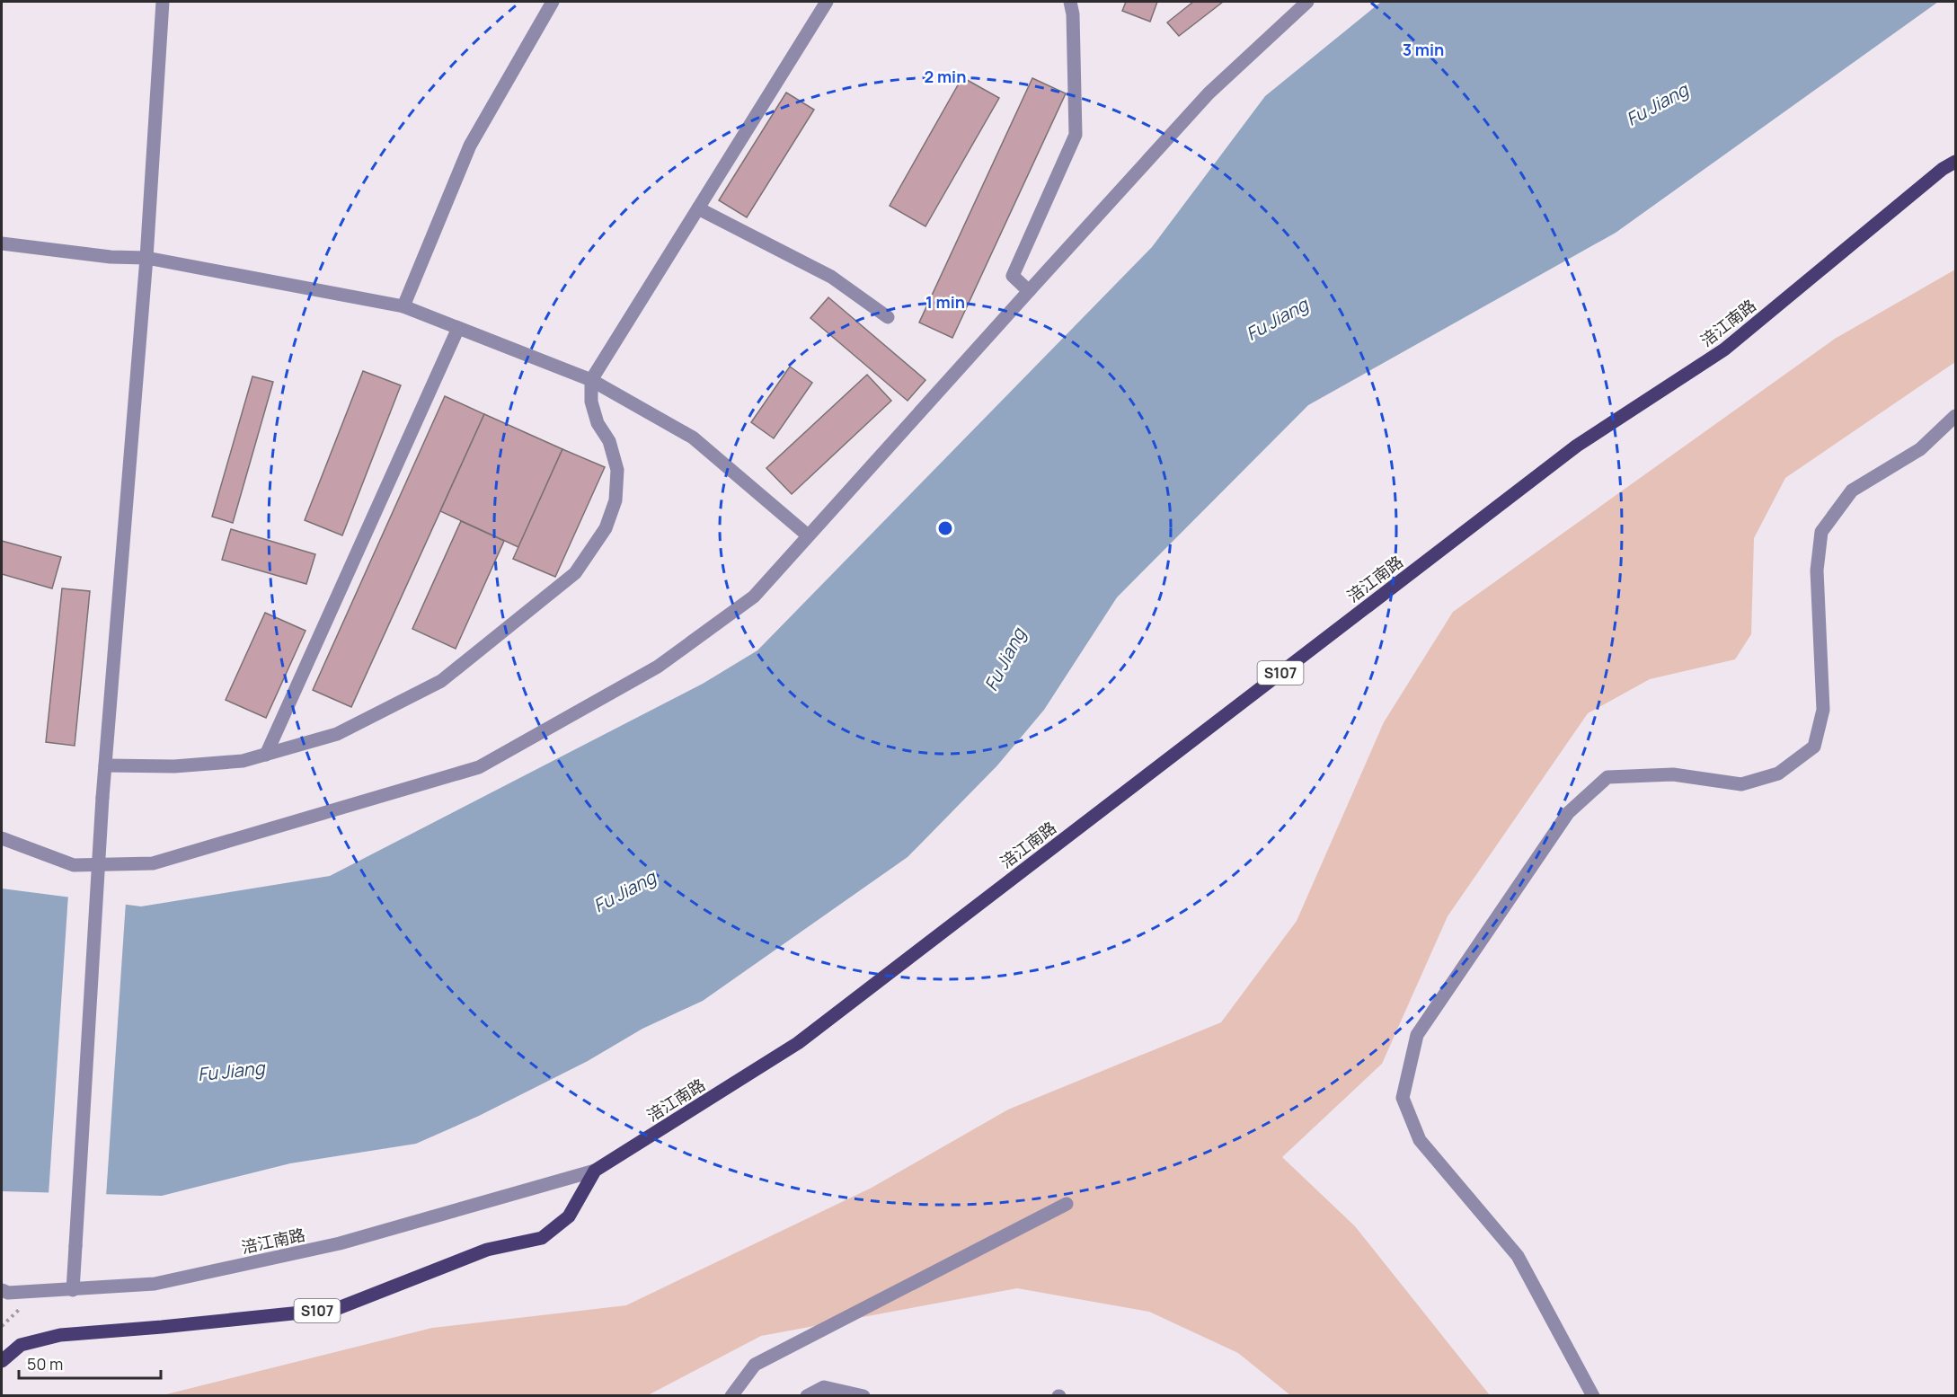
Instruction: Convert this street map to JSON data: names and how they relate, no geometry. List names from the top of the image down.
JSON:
{
  "streets": {
    "main road": ["涪江南路", "S107"]
  },
  "crossings": [
    ["涪江南路", "S107"]
  ],
  "water": ["Fu Jiang"],
  "scale_bar": "50 m",
  "rings": ["3 min", "2 min", "1 min"]
}
